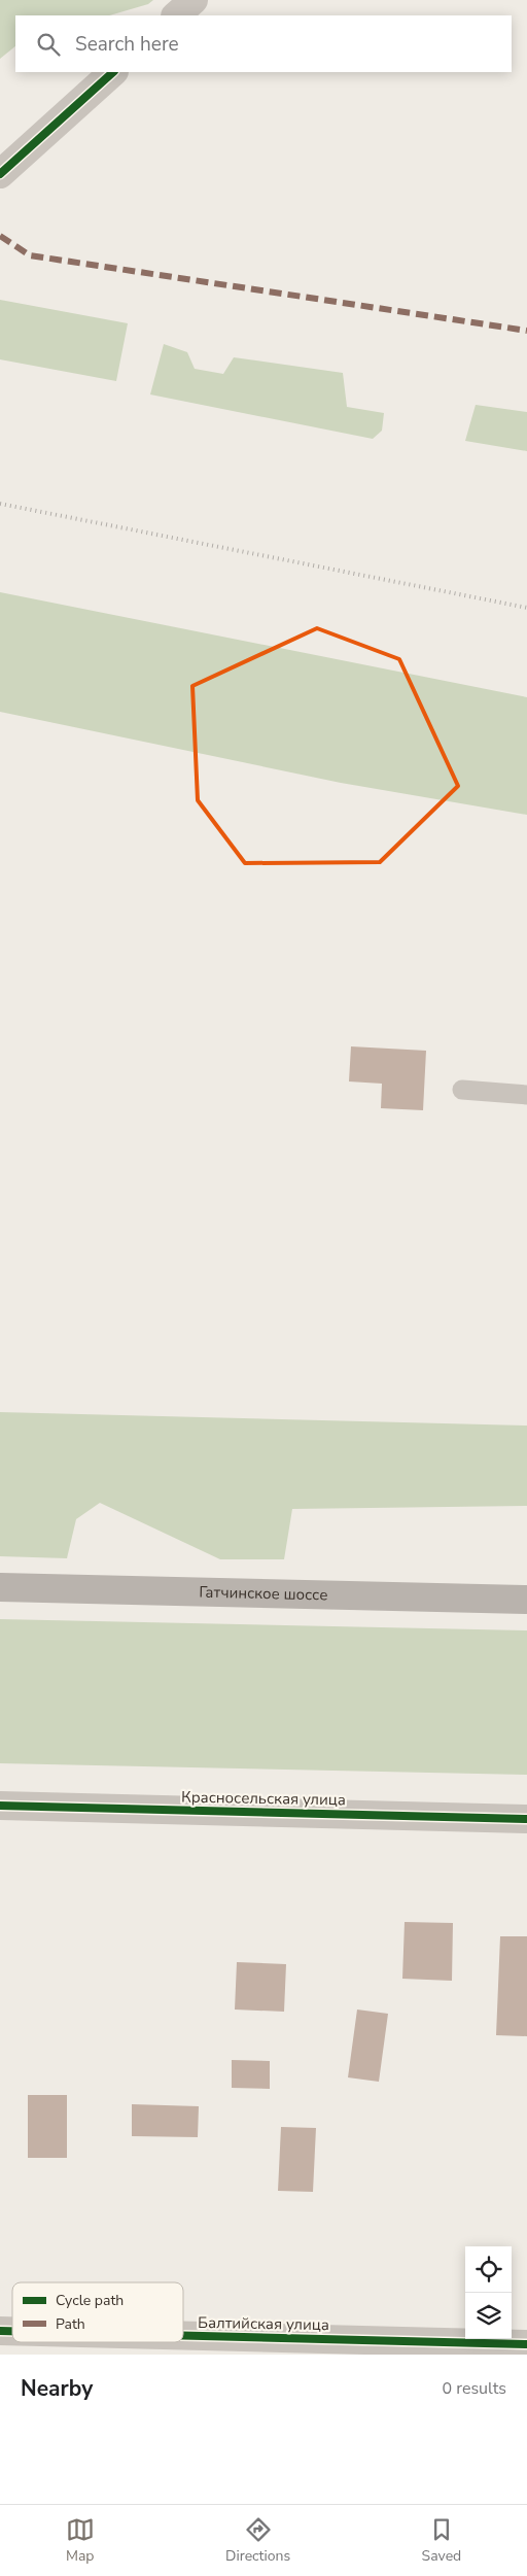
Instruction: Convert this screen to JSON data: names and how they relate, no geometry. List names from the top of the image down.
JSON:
{
  "streets": {
    "main road": ["Гатчинское шоссе"],
    "street": ["Красносельская улица", "Балтийская улица"]
  },
  "legend": ["Cycle path", "Path"],
  "page": {
    "search": "Search here",
    "heading": ["Nearby", "0 results"],
    "nav": ["Map", "Directions", "Saved"]
  }
}
